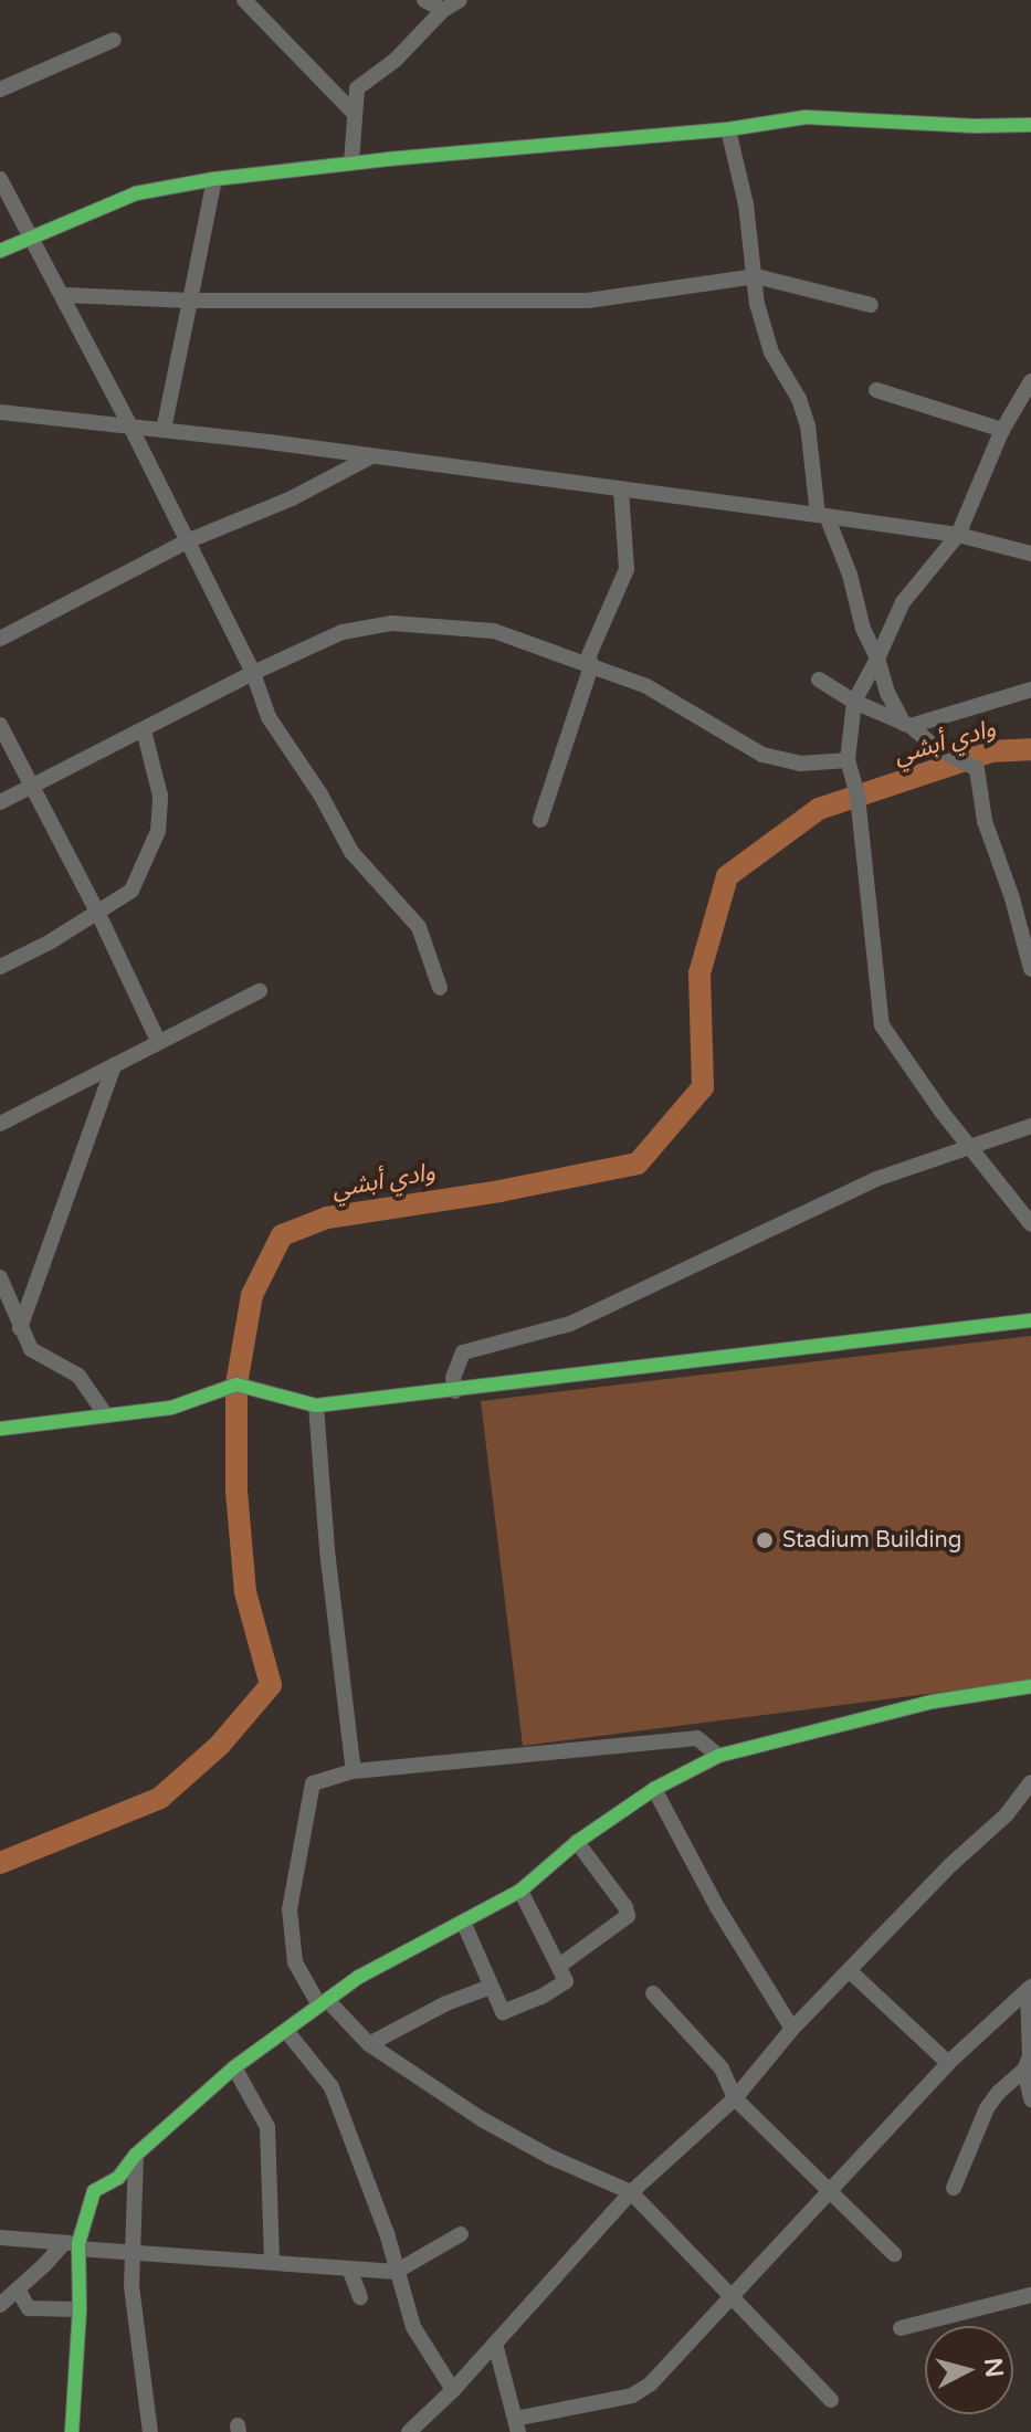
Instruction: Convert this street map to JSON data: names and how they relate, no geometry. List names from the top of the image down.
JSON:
{
  "water": ["وادي أبشي"],
  "places": ["Stadium Building"],
  "north": "right"
}
